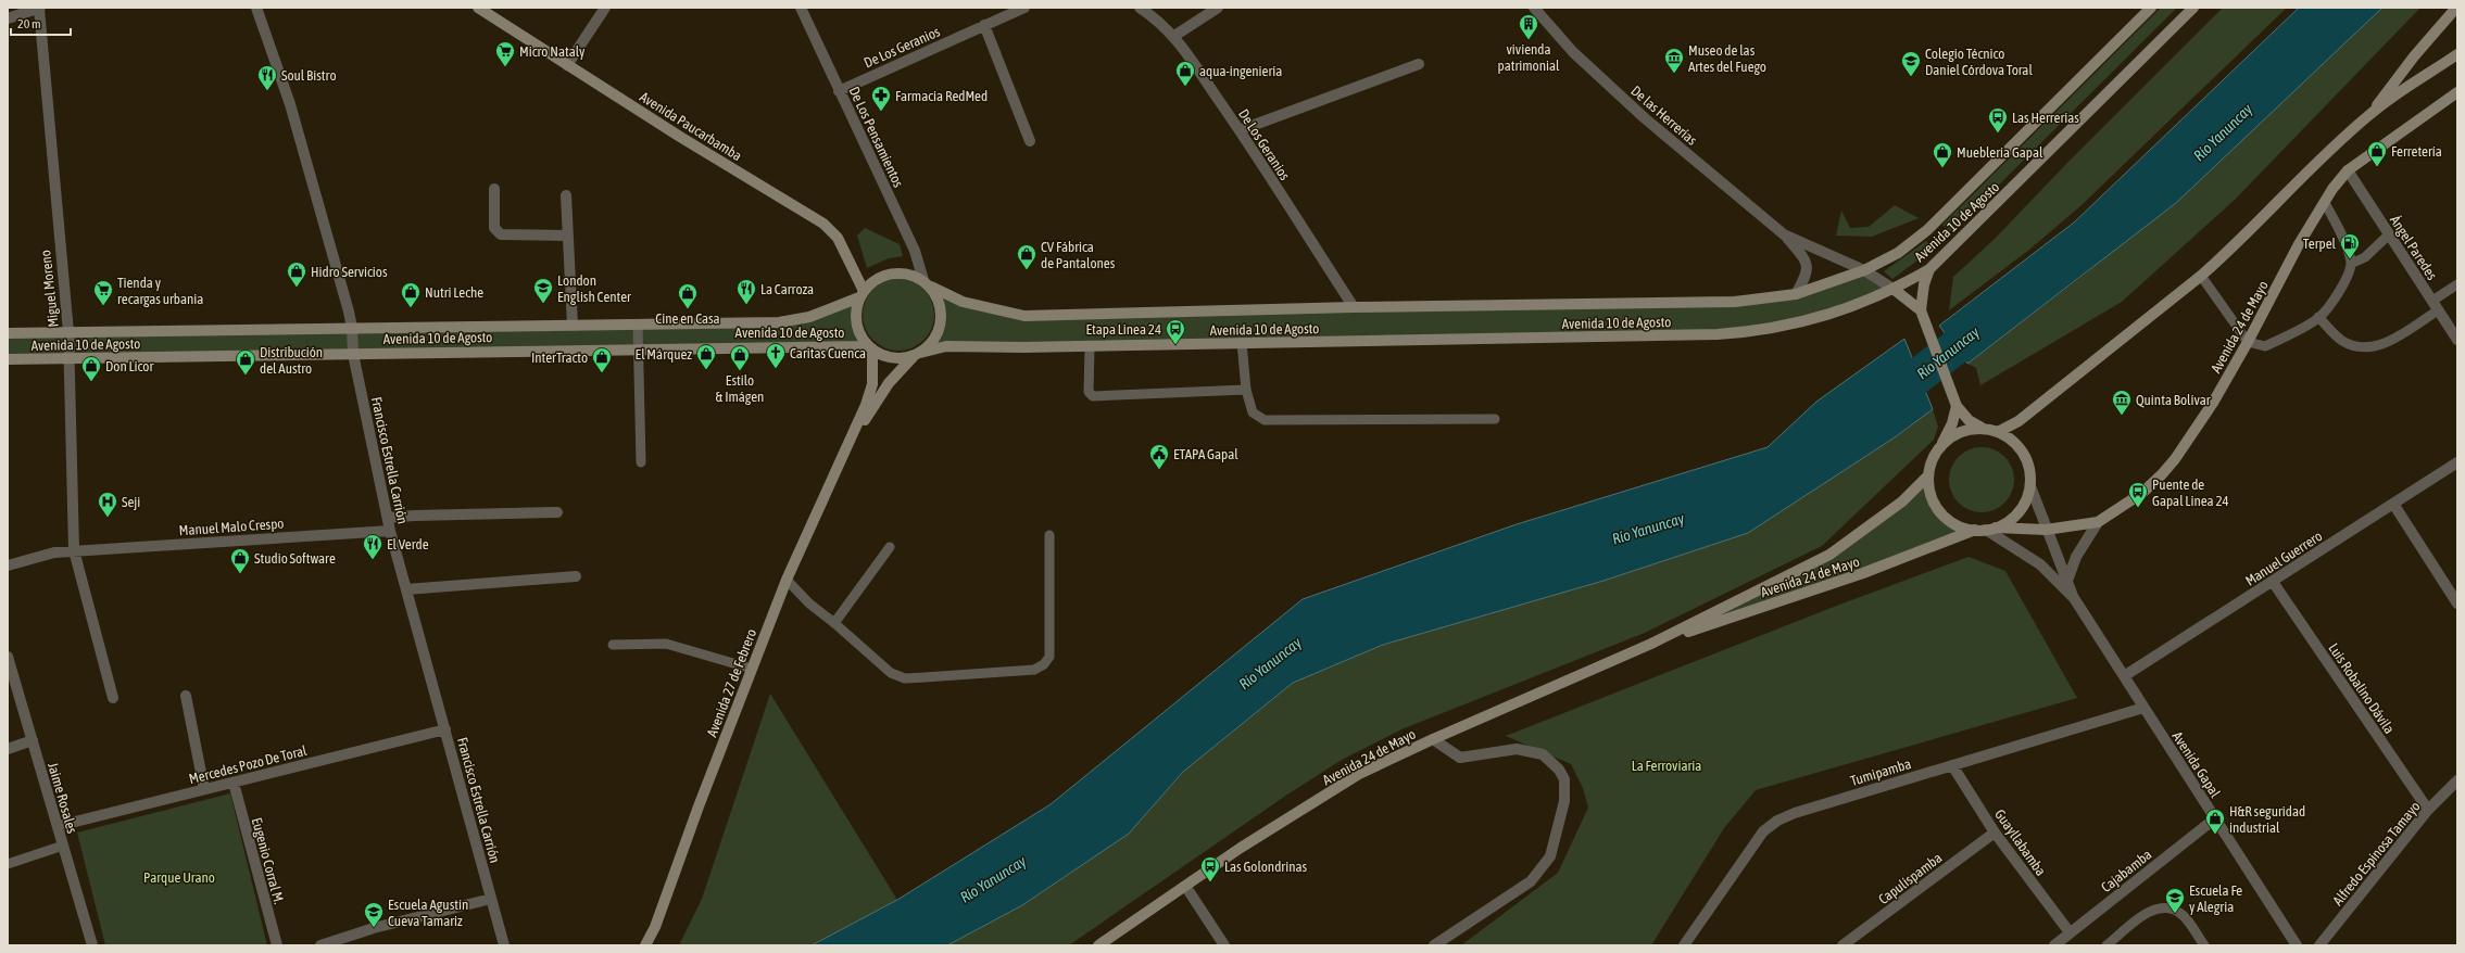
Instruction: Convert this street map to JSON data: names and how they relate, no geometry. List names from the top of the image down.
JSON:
{
  "streets": {
    "main road": [
      "Avenida Paucarbamba",
      "Avenida 10 de Agosto",
      "Avenida 24 de Mayo",
      "Avenida 27 de Febrero"
    ],
    "street": [
      "De Los Geranios",
      "De las Herrerías",
      "De Los Pensamientos",
      "Ángel Paredes",
      "Miguel Moreno",
      "Francisco Estrella Carrión",
      "Manuel Malo Crespo",
      "Manuel Guerrero",
      "Luis Robalino Dávila",
      "Mercedes Pozo De Toral",
      "Avenida Gapal",
      "Tumipamba",
      "Jaime Rosales",
      "Guayllabamba",
      "Alfredo Espinosa Tamayo",
      "Eugenio Corral M.",
      "Cajabamba",
      "Capulispamba"
    ]
  },
  "crossings": [
    ["De Los Geranios", "De Los Pensamientos"],
    ["De Los Geranios", "Avenida 10 de Agosto"],
    ["De las Herrerías", "Avenida 10 de Agosto"],
    ["Avenida Paucarbamba", "De Los Pensamientos"],
    ["Avenida Paucarbamba", "Avenida 10 de Agosto"],
    ["Avenida Paucarbamba", "Avenida 27 de Febrero"],
    ["De Los Pensamientos", "Avenida 10 de Agosto"],
    ["De Los Pensamientos", "Avenida 27 de Febrero"],
    ["Avenida 10 de Agosto", "Miguel Moreno"],
    ["Avenida 10 de Agosto", "Francisco Estrella Carrión"],
    ["Avenida 10 de Agosto", "Avenida 27 de Febrero"],
    ["Ángel Paredes", "Avenida 24 de Mayo"],
    ["Miguel Moreno", "Manuel Malo Crespo"],
    ["Avenida 24 de Mayo", "Avenida Gapal"],
    ["Francisco Estrella Carrión", "Manuel Malo Crespo"],
    ["Francisco Estrella Carrión", "Mercedes Pozo De Toral"],
    ["Manuel Guerrero", "Luis Robalino Dávila"],
    ["Manuel Guerrero", "Avenida Gapal"],
    ["Luis Robalino Dávila", "Alfredo Espinosa Tamayo"],
    ["Mercedes Pozo De Toral", "Jaime Rosales"],
    ["Mercedes Pozo De Toral", "Eugenio Corral M."],
    ["Avenida Gapal", "Tumipamba"],
    ["Avenida Gapal", "Cajabamba"],
    ["Tumipamba", "Guayllabamba"],
    ["Guayllabamba", "Cajabamba"],
    ["Guayllabamba", "Capulispamba"]
  ],
  "water": ["Río Yanuncay"],
  "parks": ["La Ferroviaria", "Parque Urano"],
  "places": {
    "building": ["vivienda patrimonial"],
    "supermarket": ["Micro Nataly", "Tienda y recargas urbania"],
    "museum": ["Museo de las Artes del Fuego", "Quinta Bolívar"],
    "school or university": [
      "Colegio Técnico Daniel Córdova Toral",
      "London English Center",
      "Escuela Fe y Alegria",
      "Escuela Agustín Cueva Tamariz"
    ],
    "shop": [
      "aqua-ingeniería",
      "Ferretería",
      "Mueblería Gapal",
      "CV Fábrica de Pantalones",
      "Hidro Servicios",
      "Nutri Leche",
      "Cine en Casa",
      "El Márquez",
      "Estilo & Imágen",
      "InterTracto",
      "Distribución del Austro",
      "Don Licor",
      "Studio Software",
      "H&R seguridad industrial"
    ],
    "restaurant": ["Soul Bistro", "La Carroza", "El Verde"],
    "pharmacy": ["Farmacia RedMed"],
    "bus stop": [
      "Las Herrerías",
      "Etapa Linea 24",
      "Puente de Gapal Linea 24",
      "Las Golondrinas"
    ],
    "fuel station": ["Terpel"],
    "church": ["Caritas Cuenca"],
    "public building": ["ETAPA Gapal"],
    "hospital": ["Seji"]
  },
  "scale_bar": "20 m"
}
